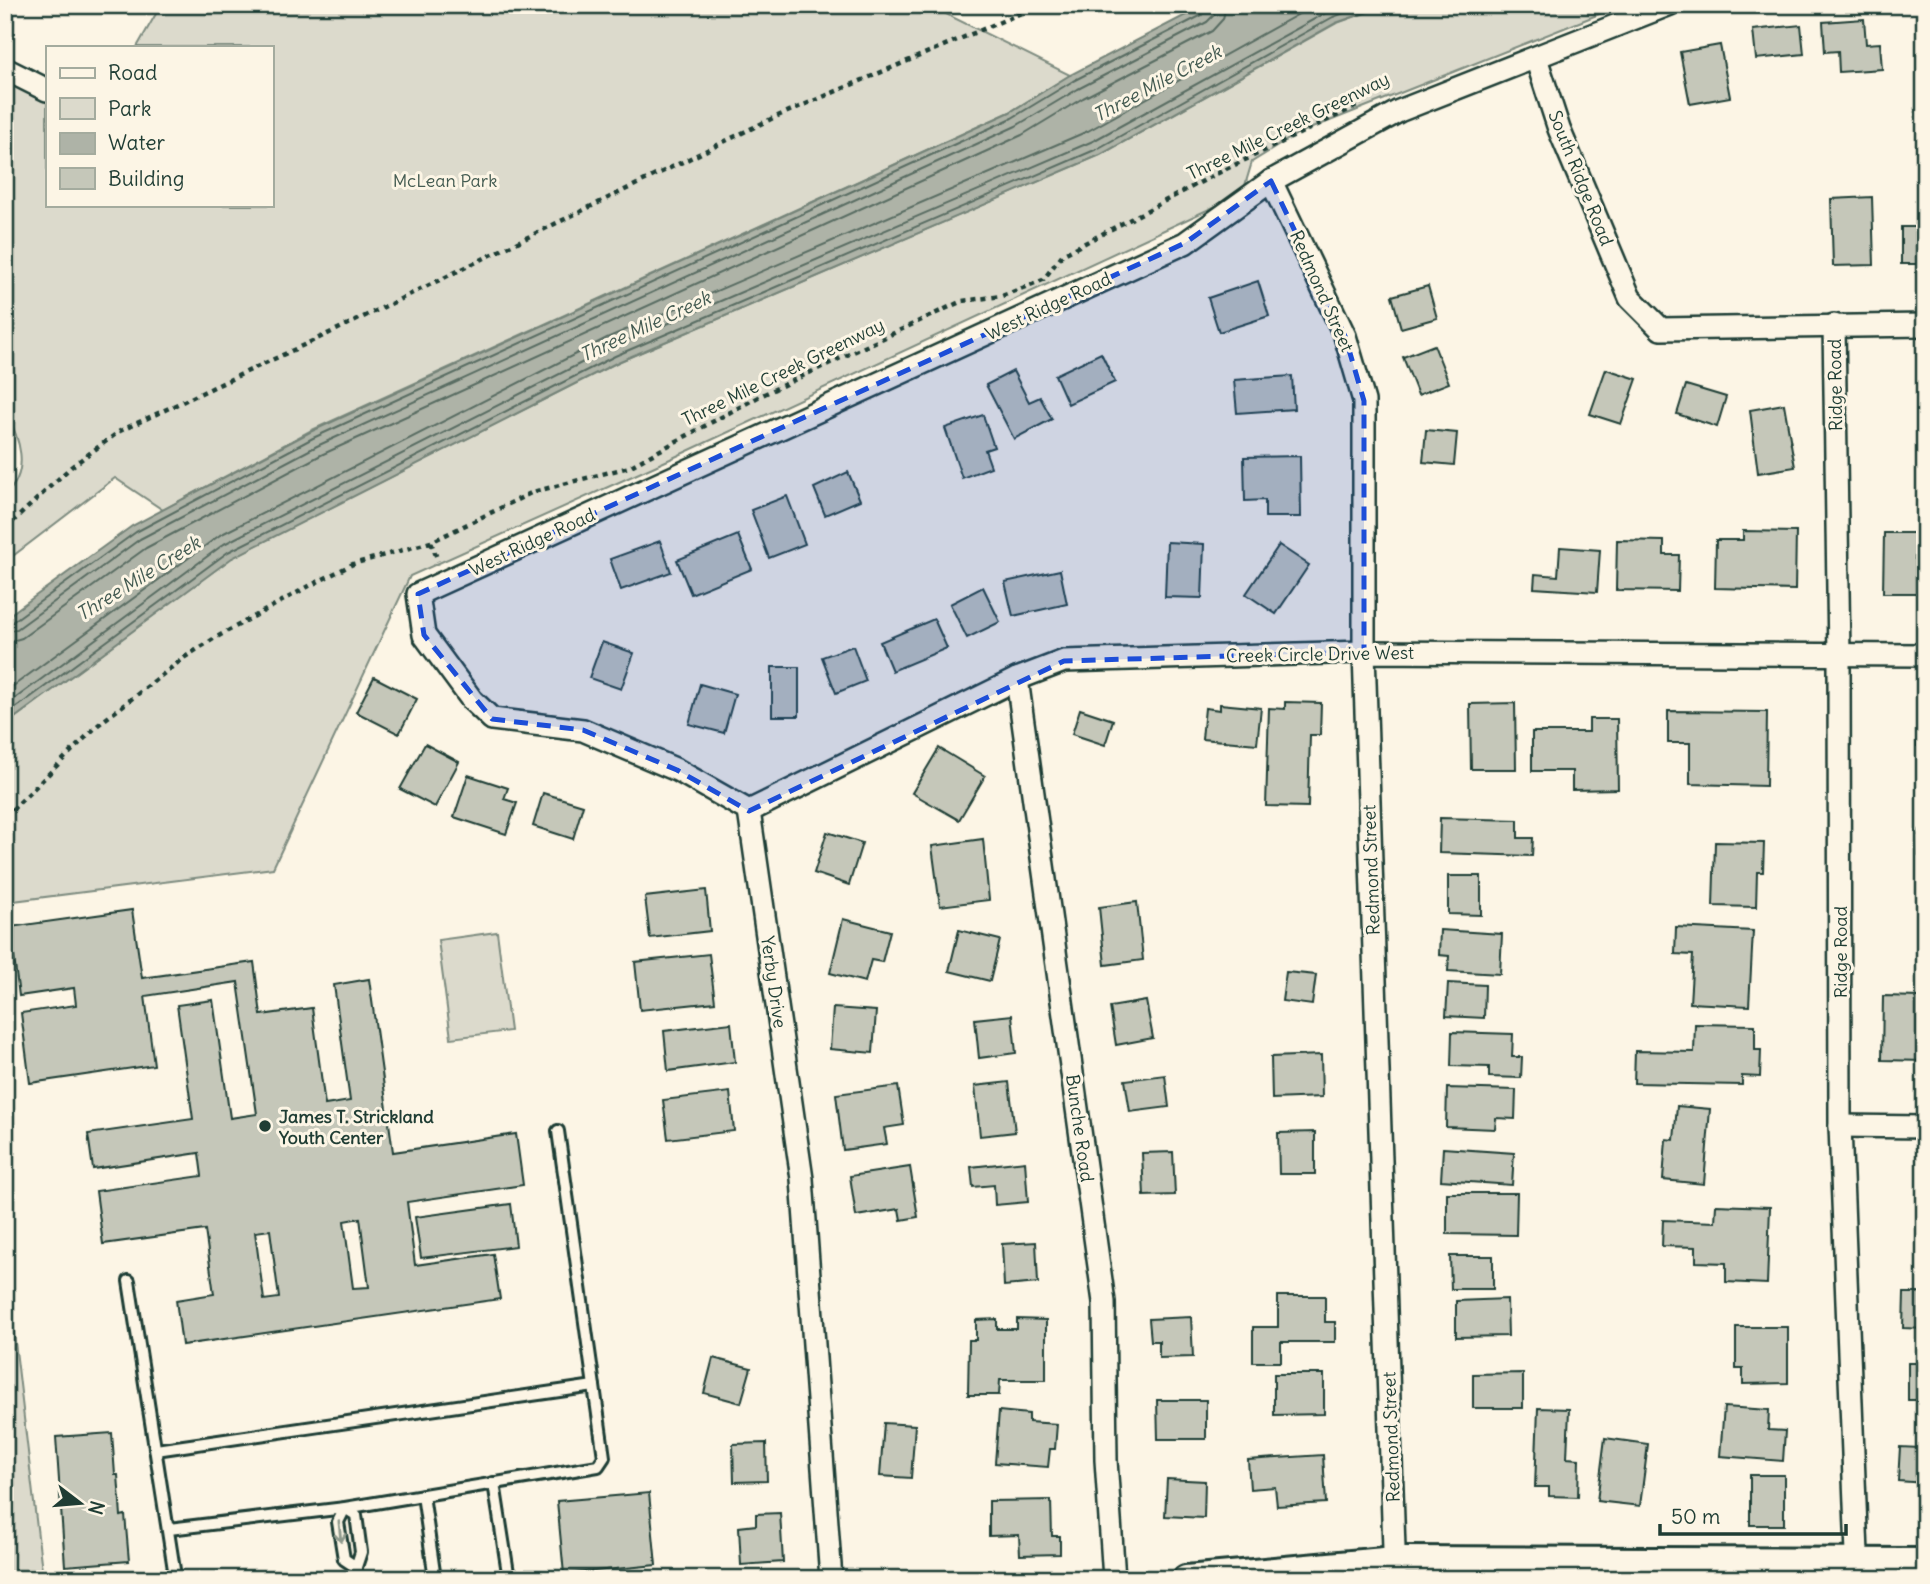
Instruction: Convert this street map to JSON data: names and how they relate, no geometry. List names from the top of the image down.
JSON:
{
  "streets": {
    "street": [
      "South Ridge Road",
      "Redmond Street",
      "West Ridge Road",
      "Ridge Road",
      "Creek Circle Drive West",
      "Yerby Drive",
      "Bunche Road"
    ],
    "path": ["Three Mile Creek Greenway"]
  },
  "crossings": [
    ["South Ridge Road", "West Ridge Road"],
    ["South Ridge Road", "Ridge Road"],
    ["Redmond Street", "West Ridge Road"],
    ["Redmond Street", "Creek Circle Drive West"],
    ["West Ridge Road", "Creek Circle Drive West"],
    ["West Ridge Road", "Yerby Drive"],
    ["Ridge Road", "Creek Circle Drive West"],
    ["Creek Circle Drive West", "Yerby Drive"],
    ["Creek Circle Drive West", "Bunche Road"]
  ],
  "water": ["Three Mile Creek"],
  "parks": ["McLean Park"],
  "places": ["James T. Strickland Youth Center"],
  "legend": [
    "Road",
    "Park",
    "Water",
    "Building"
  ],
  "scale_bar": "50 m",
  "north": "right"
}
